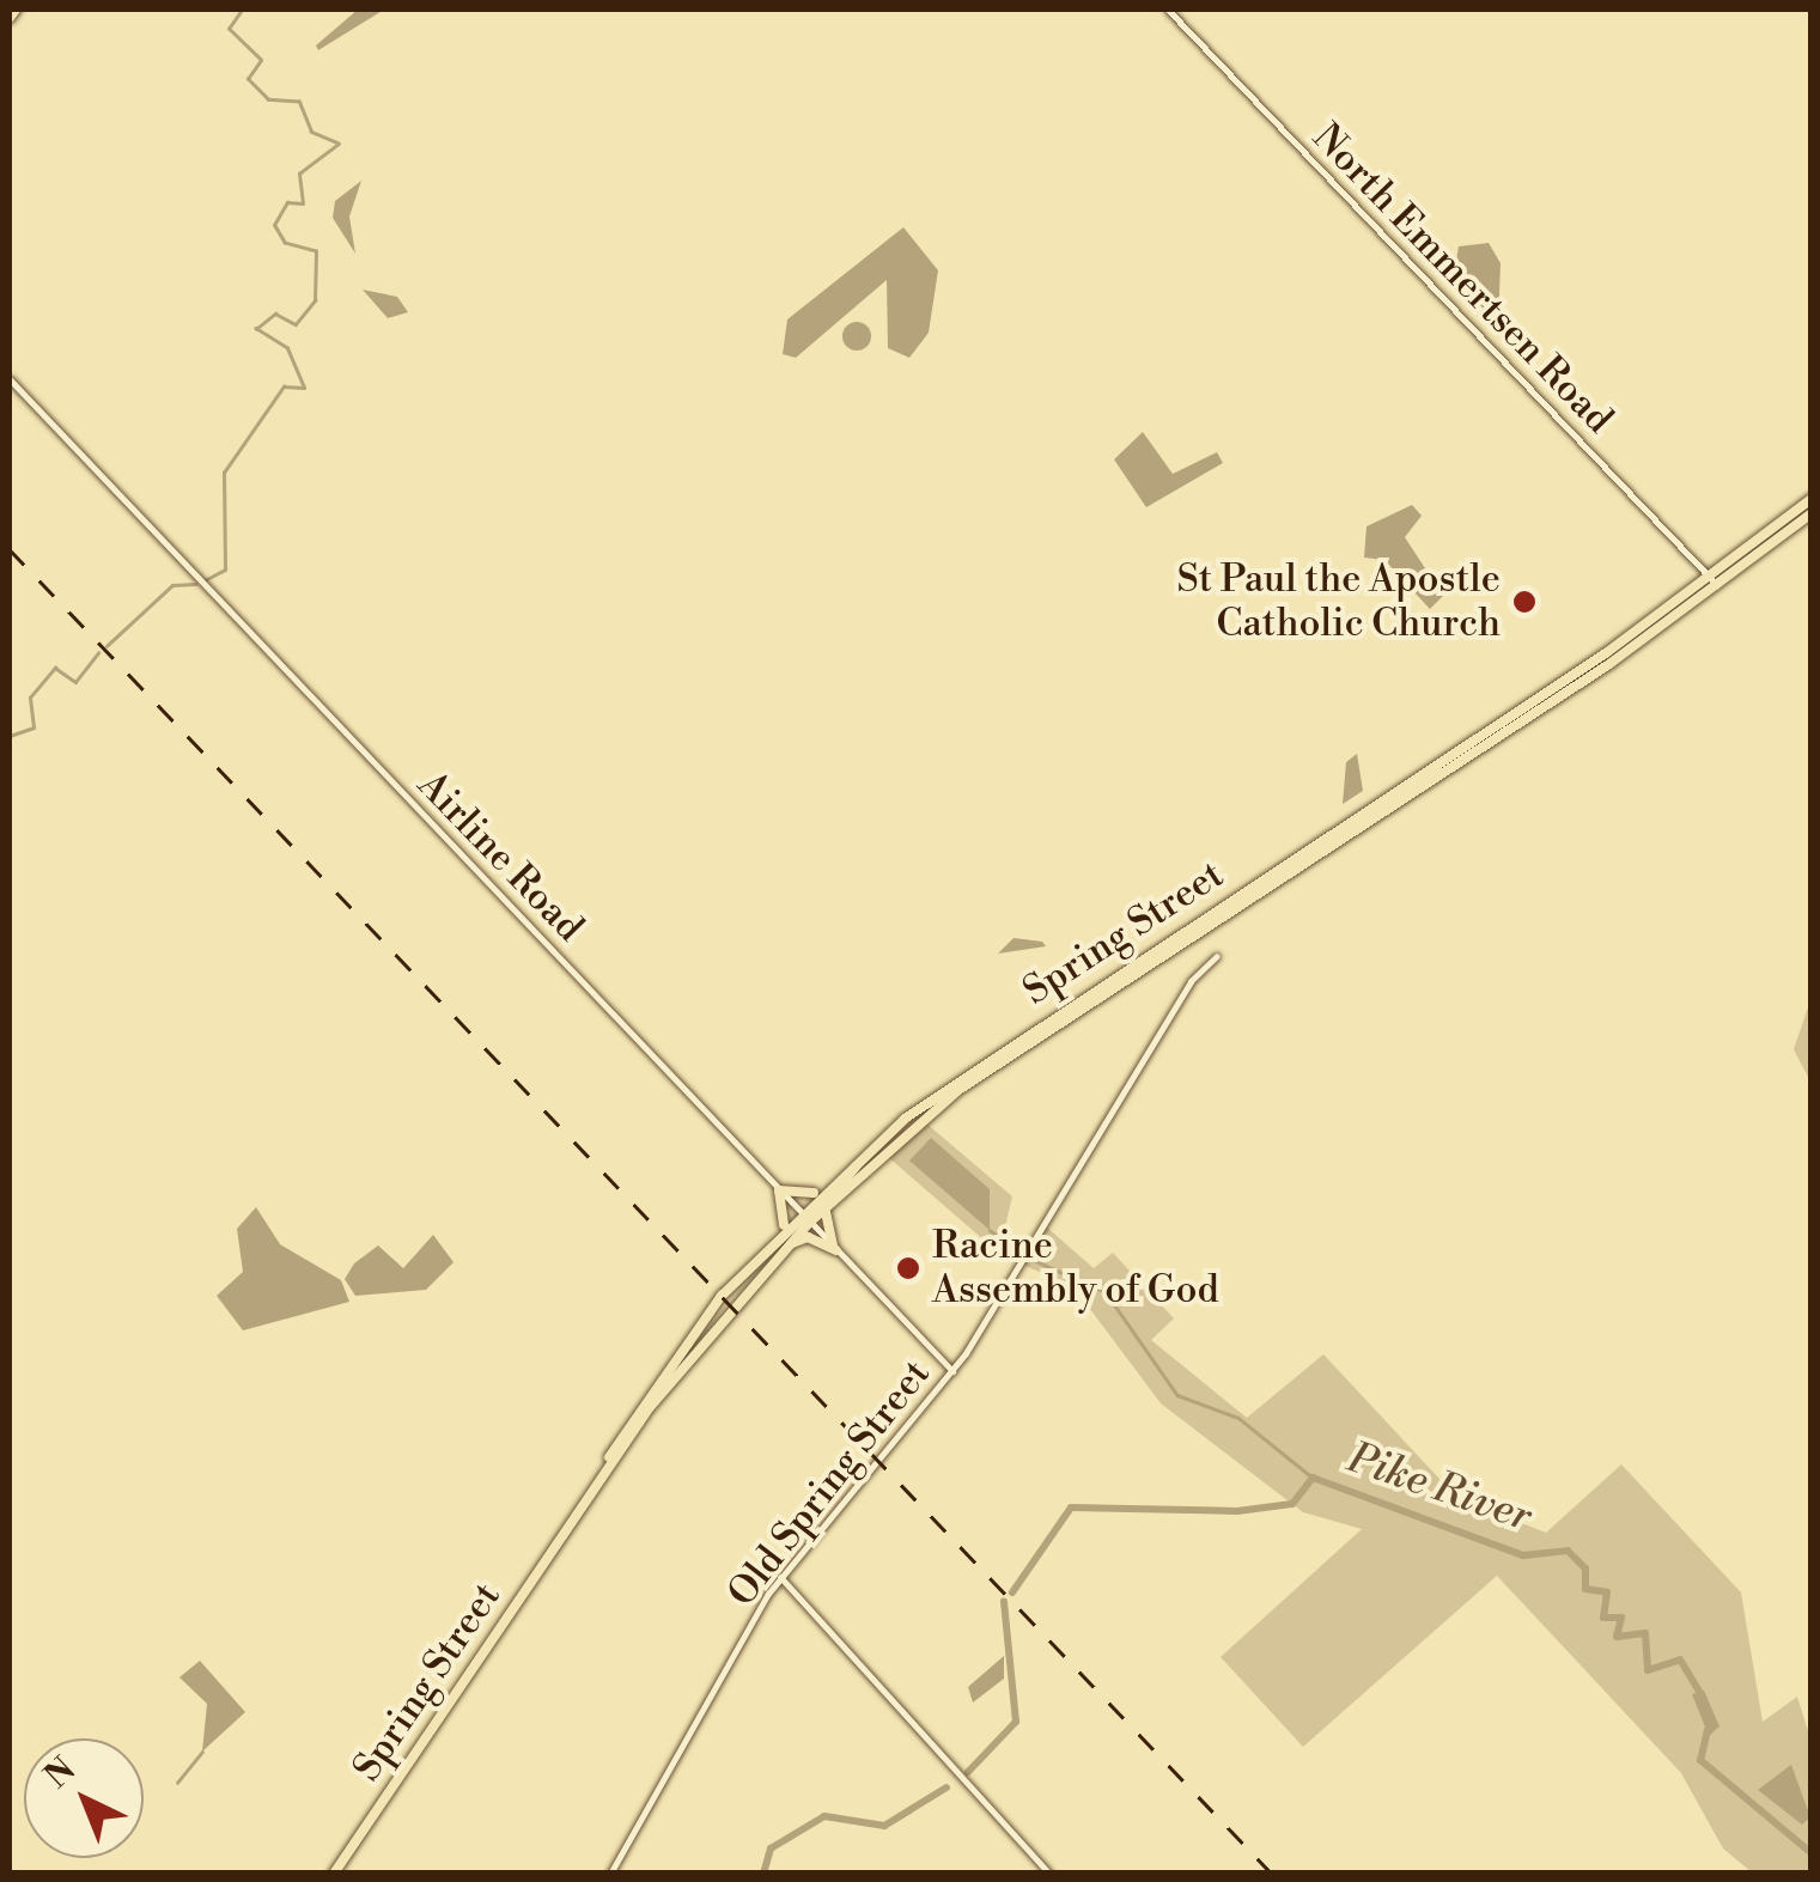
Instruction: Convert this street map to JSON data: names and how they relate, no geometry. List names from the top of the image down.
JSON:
{
  "streets": {
    "main road": ["Spring Street"],
    "street": ["North Emmertsen Road", "Airline Road", "Old Spring Street"]
  },
  "crossings": [
    ["North Emmertsen Road", "Spring Street"],
    ["Airline Road", "Spring Street"],
    ["Airline Road", "Old Spring Street"]
  ],
  "water": ["Pike River"],
  "places": ["St Paul the Apostle Catholic Church", "Racine Assembly of God"],
  "north": "top left"
}
